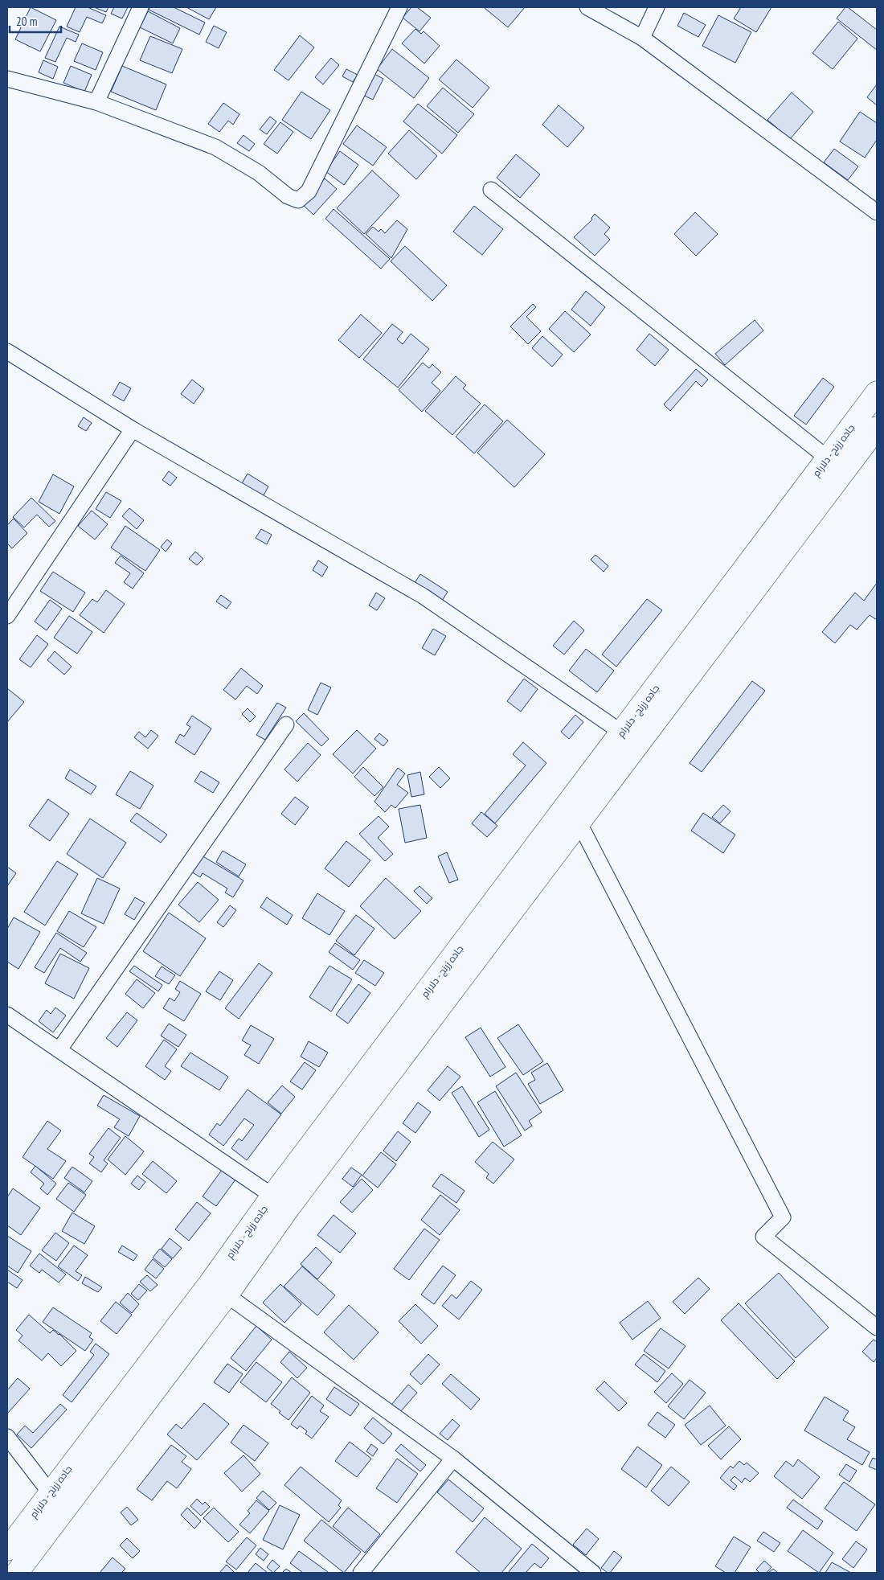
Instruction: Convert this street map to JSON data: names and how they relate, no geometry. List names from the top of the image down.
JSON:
{
  "streets": {
    "highway": ["جاده زرنج - دلارام"]
  },
  "scale_bar": "20 m"
}
